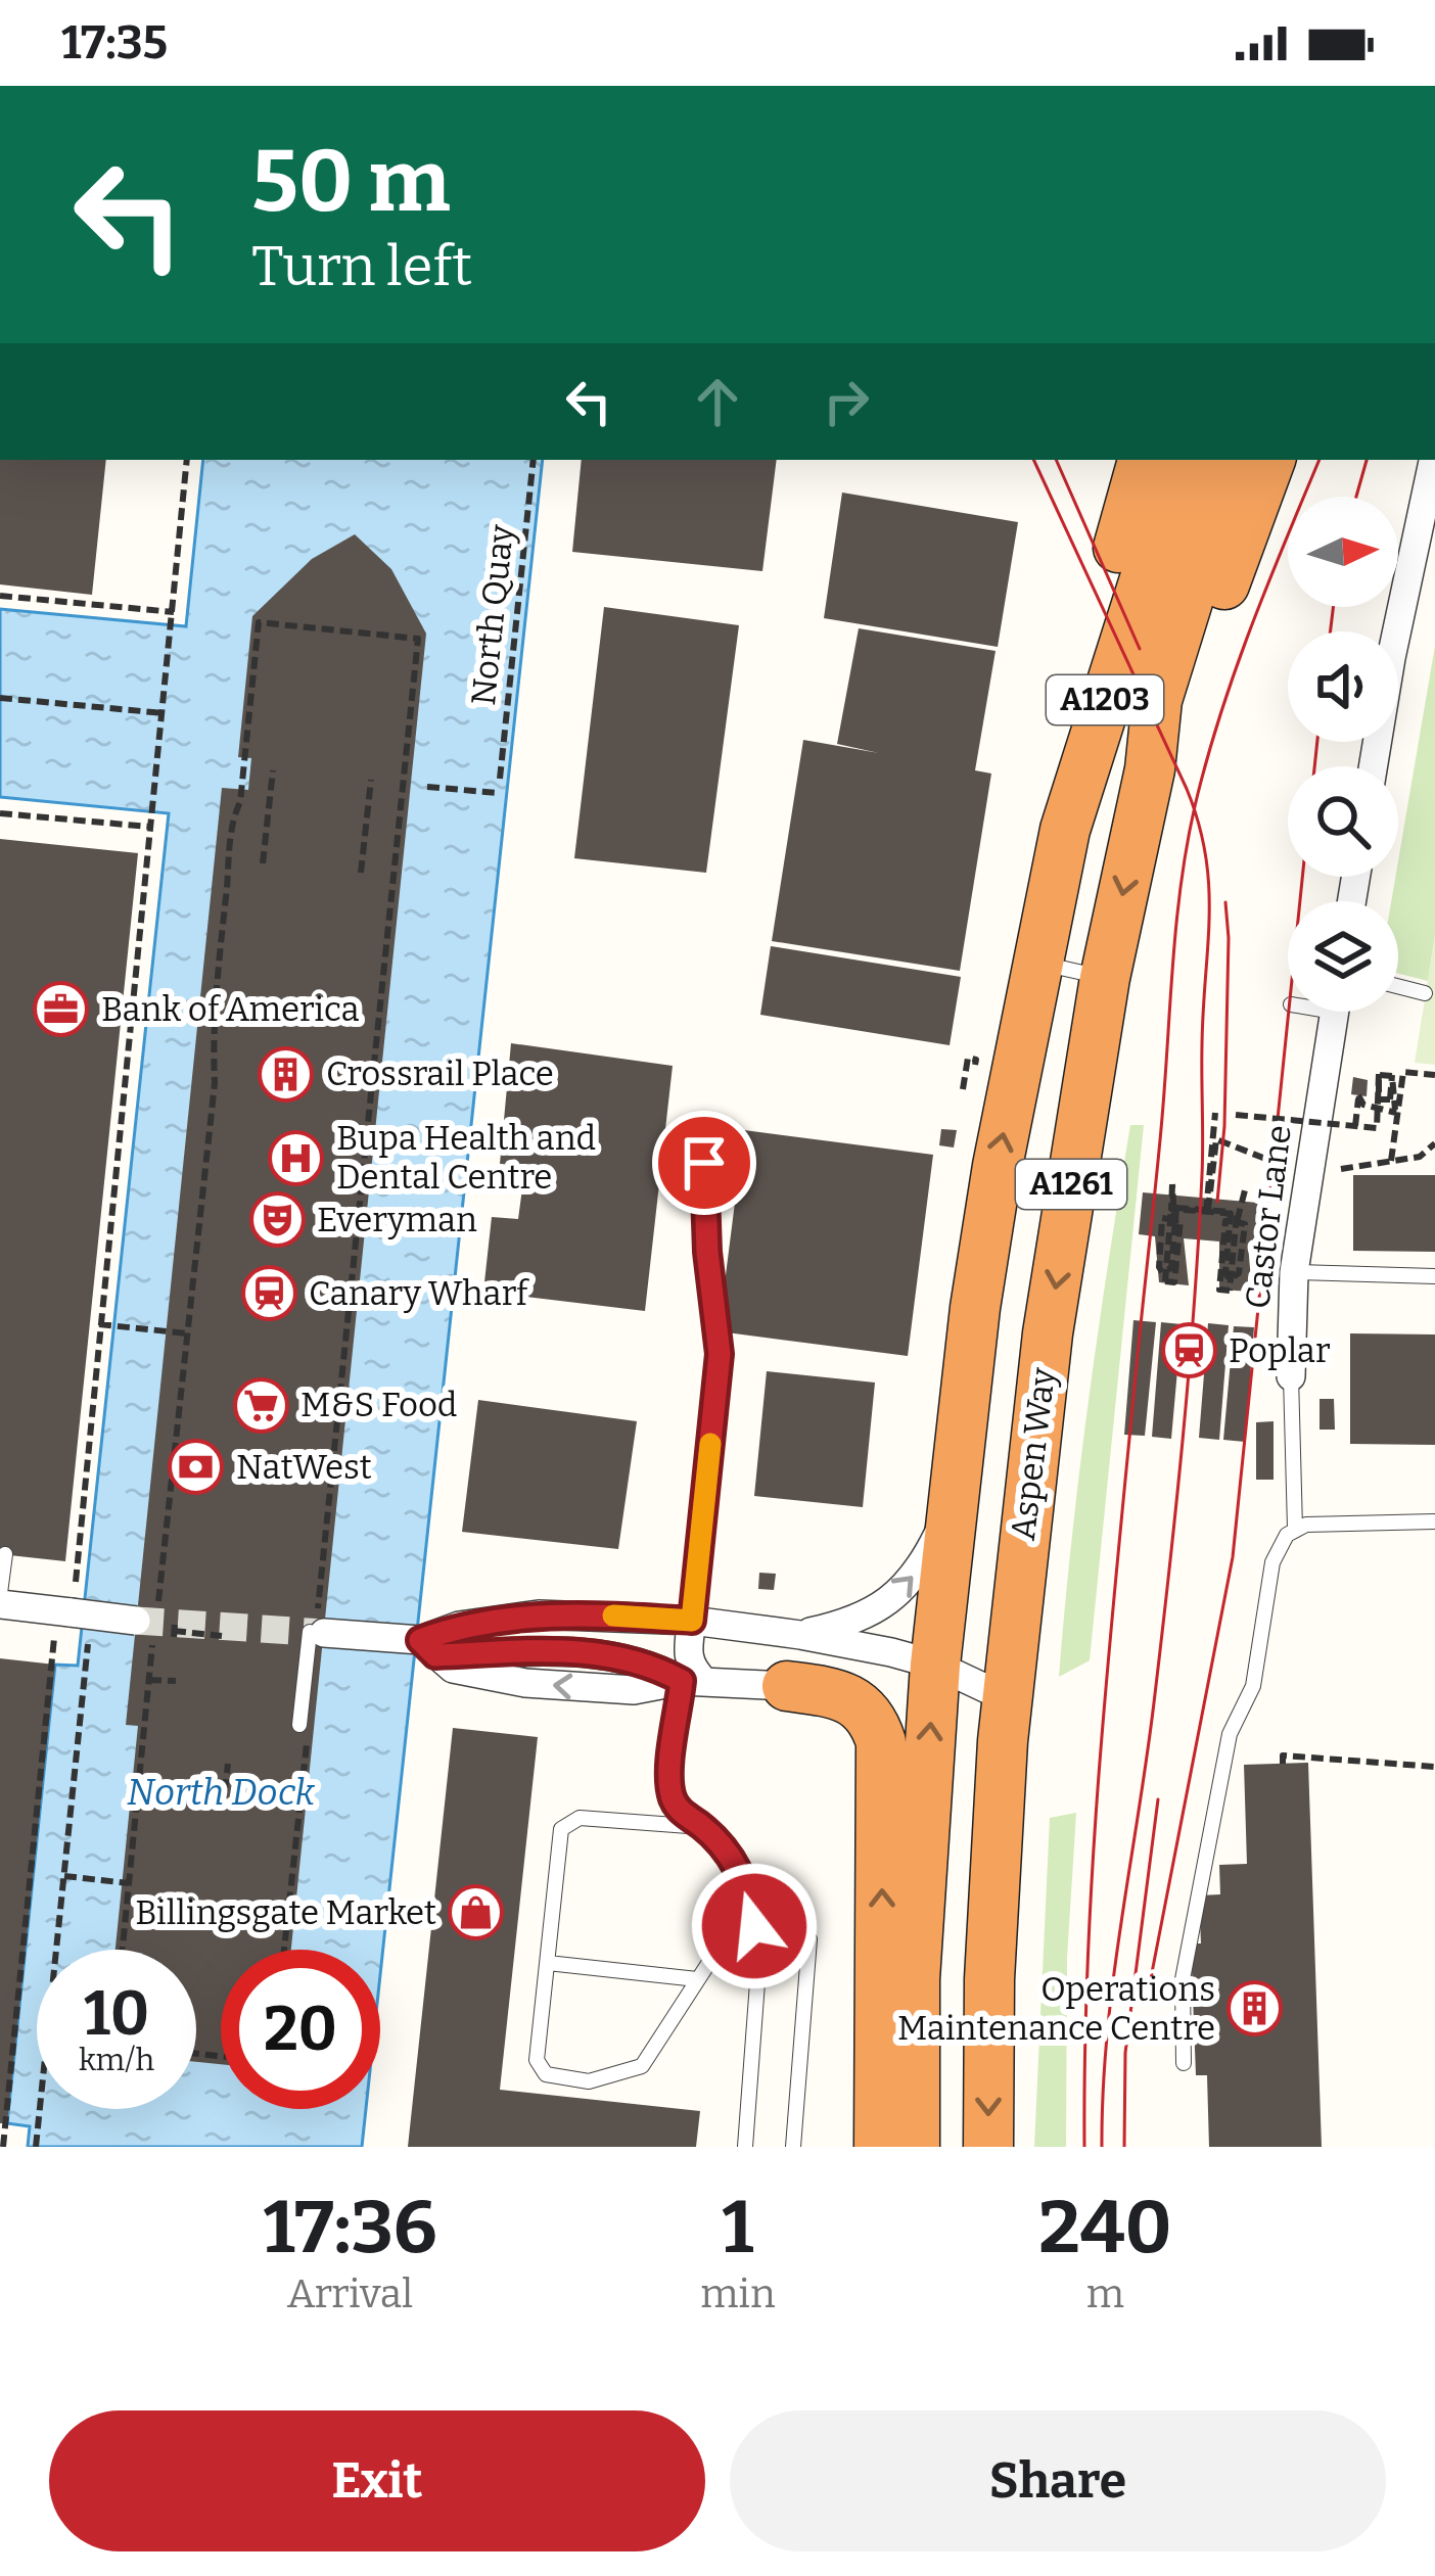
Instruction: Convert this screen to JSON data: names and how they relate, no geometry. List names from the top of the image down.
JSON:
{
  "streets": {
    "highway": ["A1203", "A1261", "Aspen Way"],
    "street": ["Castor Lane"],
    "path": ["North Quay"]
  },
  "crossings": [
    ["A1203", "A1261"],
    ["A1203", "Aspen Way"],
    ["A1261", "Aspen Way"]
  ],
  "water": ["North Dock"],
  "places": {
    "office": ["Bank of America"],
    "building": ["Crossrail Place", "Operations Maintenance Centre"],
    "hospital": ["Bupa Health and Dental Centre"],
    "theatre": ["Everyman"],
    "station": ["Canary Wharf", "Poplar"],
    "supermarket": ["M&S Food"],
    "bank": ["NatWest"],
    "shop": ["Billingsgate Market"]
  },
  "north": "right",
  "page": {
    "status": "17:35",
    "turn": ["50 m", "Turn left"],
    "speed": "10 km/h",
    "limit": "20",
    "eta": [
      "17:36",
      "Arrival",
      "1",
      "min",
      "240",
      "m"
    ],
    "buttons": ["Exit", "Share"]
  }
}
